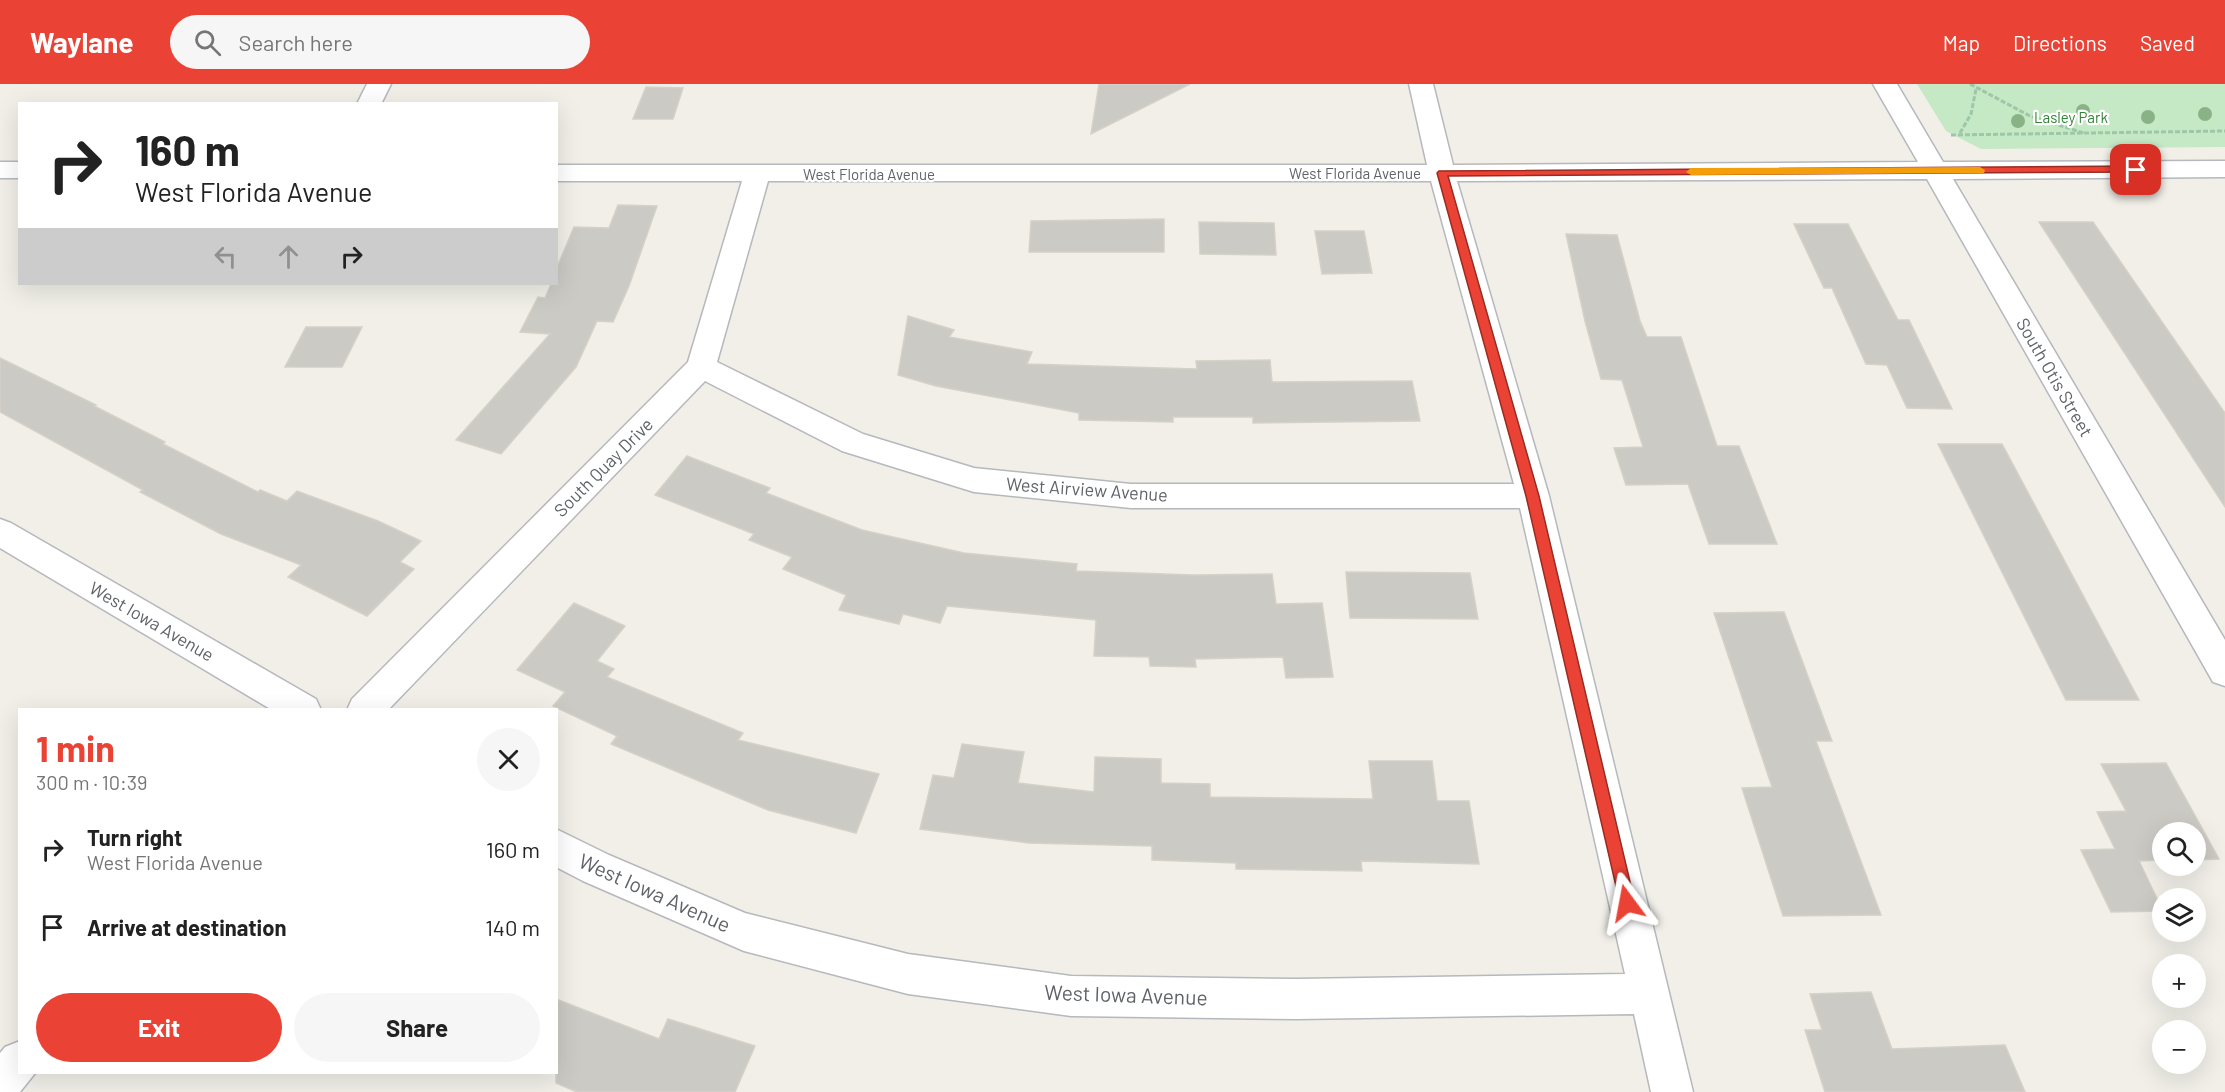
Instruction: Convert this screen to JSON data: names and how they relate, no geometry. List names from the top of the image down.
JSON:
{
  "streets": {
    "street": [
      "West Florida Avenue",
      "South Otis Street",
      "South Quay Drive",
      "West Airview Avenue",
      "West Iowa Avenue"
    ]
  },
  "crossings": [
    ["West Florida Avenue", "South Otis Street"],
    ["West Florida Avenue", "South Quay Drive"],
    ["South Quay Drive", "West Airview Avenue"]
  ],
  "parks": ["Lasley Park"],
  "page": {
    "header": "Waylane",
    "search": "Search here",
    "nav": ["Map", "Directions", "Saved"],
    "turn": ["160 m", "West Florida Avenue"],
    "heading": ["1 min", "300 m · 10:39"],
    "list": [
      {
        "name": "Turn right",
        "note": "West Florida Avenue",
        "value": "160 m"
      },
      {
        "name": "Arrive at destination",
        "value": "140 m"
      }
    ],
    "map_buttons": ["+", "−"],
    "buttons": ["Exit", "Share"]
  }
}
